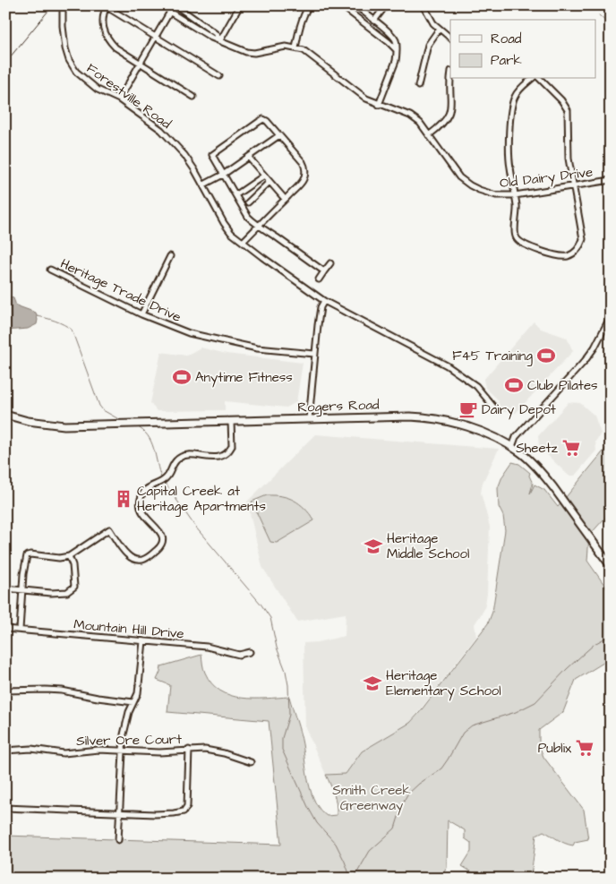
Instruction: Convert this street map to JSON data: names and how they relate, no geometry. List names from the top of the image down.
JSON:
{
  "streets": {
    "main road": ["Rogers Road"],
    "street": [
      "Forestville Road",
      "Old Dairy Drive",
      "Heritage Trade Drive",
      "Mountain Hill Drive",
      "Silver Ore Court"
    ]
  },
  "parks": ["Smith Creek Greenway"],
  "places": {
    "sports": ["F45 Training", "Anytime Fitness", "Club Pilates"],
    "cafe": ["Dairy Depot"],
    "supermarket": ["Sheetz", "Publix"],
    "building": ["Capital Creek at Heritage Apartments"],
    "school or university": ["Heritage Middle School", "Heritage Elementary School"]
  },
  "legend": ["Road", "Park"]
}
